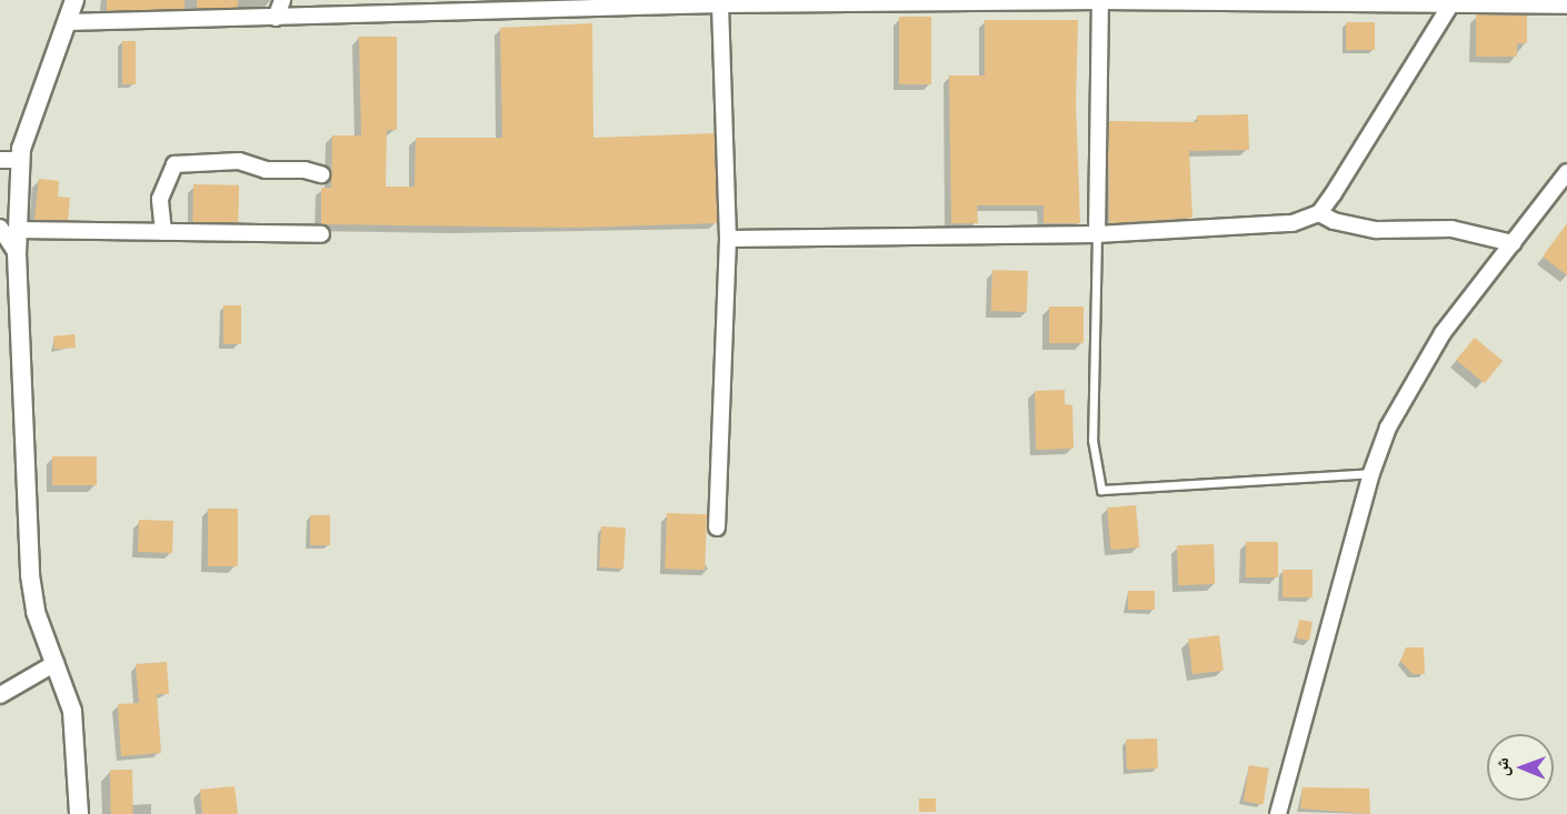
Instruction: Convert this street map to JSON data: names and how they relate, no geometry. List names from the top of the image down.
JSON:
{
  "north": "left"
}
